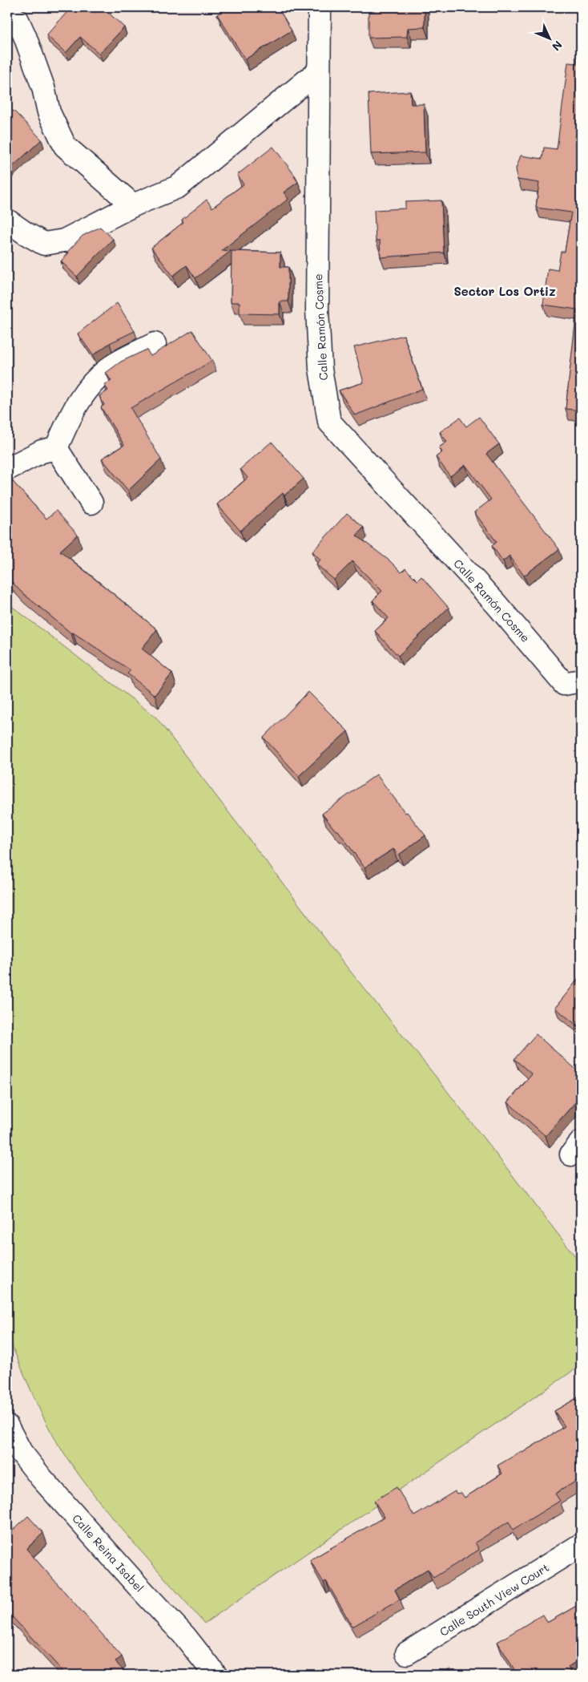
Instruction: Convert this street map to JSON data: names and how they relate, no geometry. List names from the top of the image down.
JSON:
{
  "streets": {
    "street": ["Calle Ramón Cosme", "Calle Reina Isabel", "Calle South View Court"]
  },
  "districts": ["Sector Los Ortiz"],
  "north": "bottom right"
}
